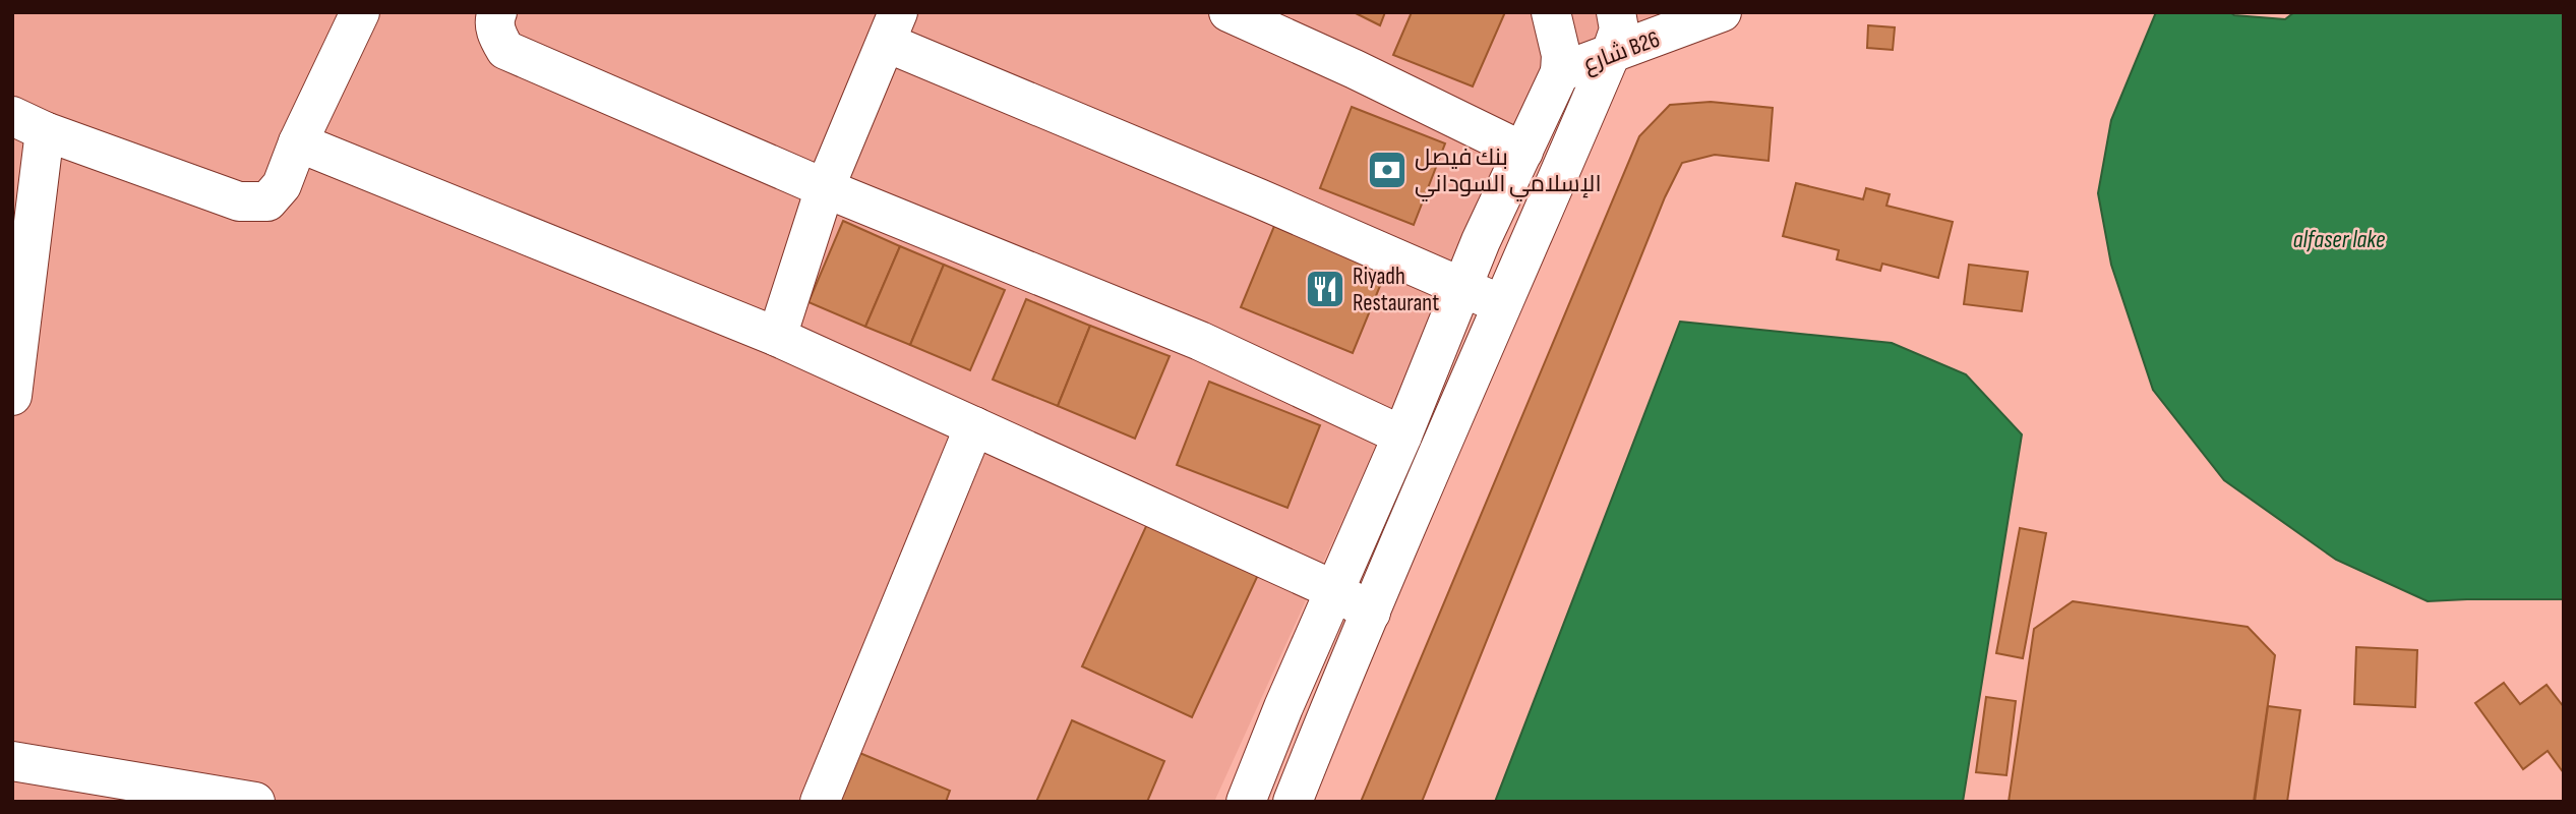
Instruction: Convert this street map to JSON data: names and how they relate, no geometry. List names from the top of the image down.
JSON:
{
  "streets": {
    "main road": ["شارع B26"]
  },
  "water": ["alfaser lake"],
  "places": {
    "bank": ["بنك فيصل الإسلامي السوداني"],
    "restaurant": ["Riyadh Restaurant"]
  }
}
